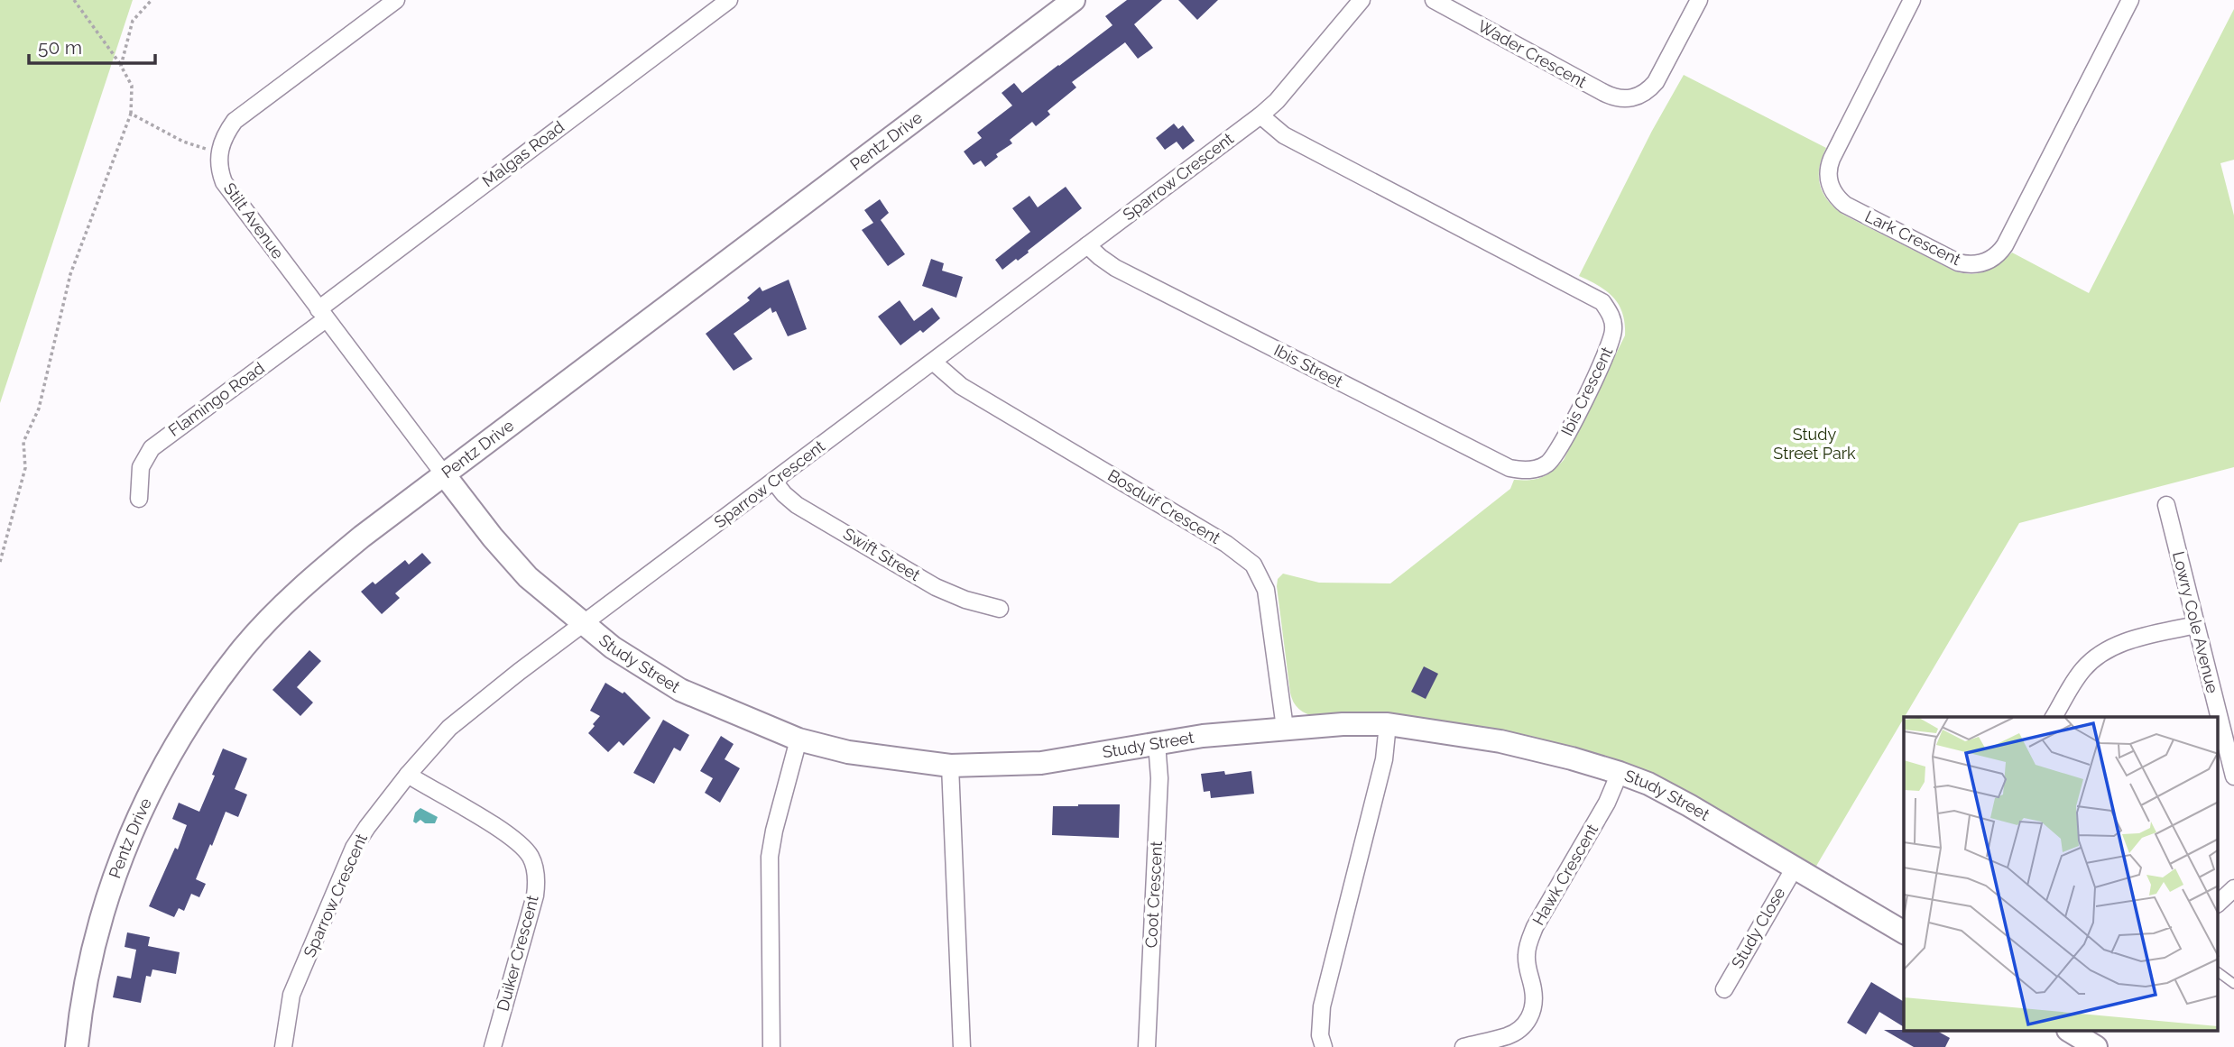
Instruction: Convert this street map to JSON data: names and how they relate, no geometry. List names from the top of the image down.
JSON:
{
  "streets": {
    "street": [
      "Wader Crescent",
      "Pentz Drive",
      "Malgas Road",
      "Sparrow Crescent",
      "Stilt Avenue",
      "Lark Crescent",
      "Ibis Street",
      "Ibis Crescent",
      "Flamingo Road",
      "Bosduif Crescent",
      "Swift Street",
      "Lowry Cole Avenue",
      "Study Street",
      "Hawk Crescent",
      "Coot Crescent",
      "Study Close",
      "Duiker Crescent"
    ]
  },
  "crossings": [
    ["Pentz Drive", "Stilt Avenue"],
    ["Pentz Drive", "Study Street"],
    ["Malgas Road", "Stilt Avenue"],
    ["Malgas Road", "Flamingo Road"],
    ["Sparrow Crescent", "Ibis Street"],
    ["Sparrow Crescent", "Ibis Crescent"],
    ["Sparrow Crescent", "Bosduif Crescent"],
    ["Sparrow Crescent", "Swift Street"],
    ["Sparrow Crescent", "Study Street"],
    ["Sparrow Crescent", "Duiker Crescent"],
    ["Stilt Avenue", "Flamingo Road"],
    ["Stilt Avenue", "Study Street"],
    ["Ibis Street", "Ibis Crescent"],
    ["Bosduif Crescent", "Study Street"],
    ["Study Street", "Hawk Crescent"],
    ["Study Street", "Coot Crescent"],
    ["Study Street", "Study Close"]
  ],
  "parks": ["Study Street Park"],
  "scale_bar": "50 m"
}
